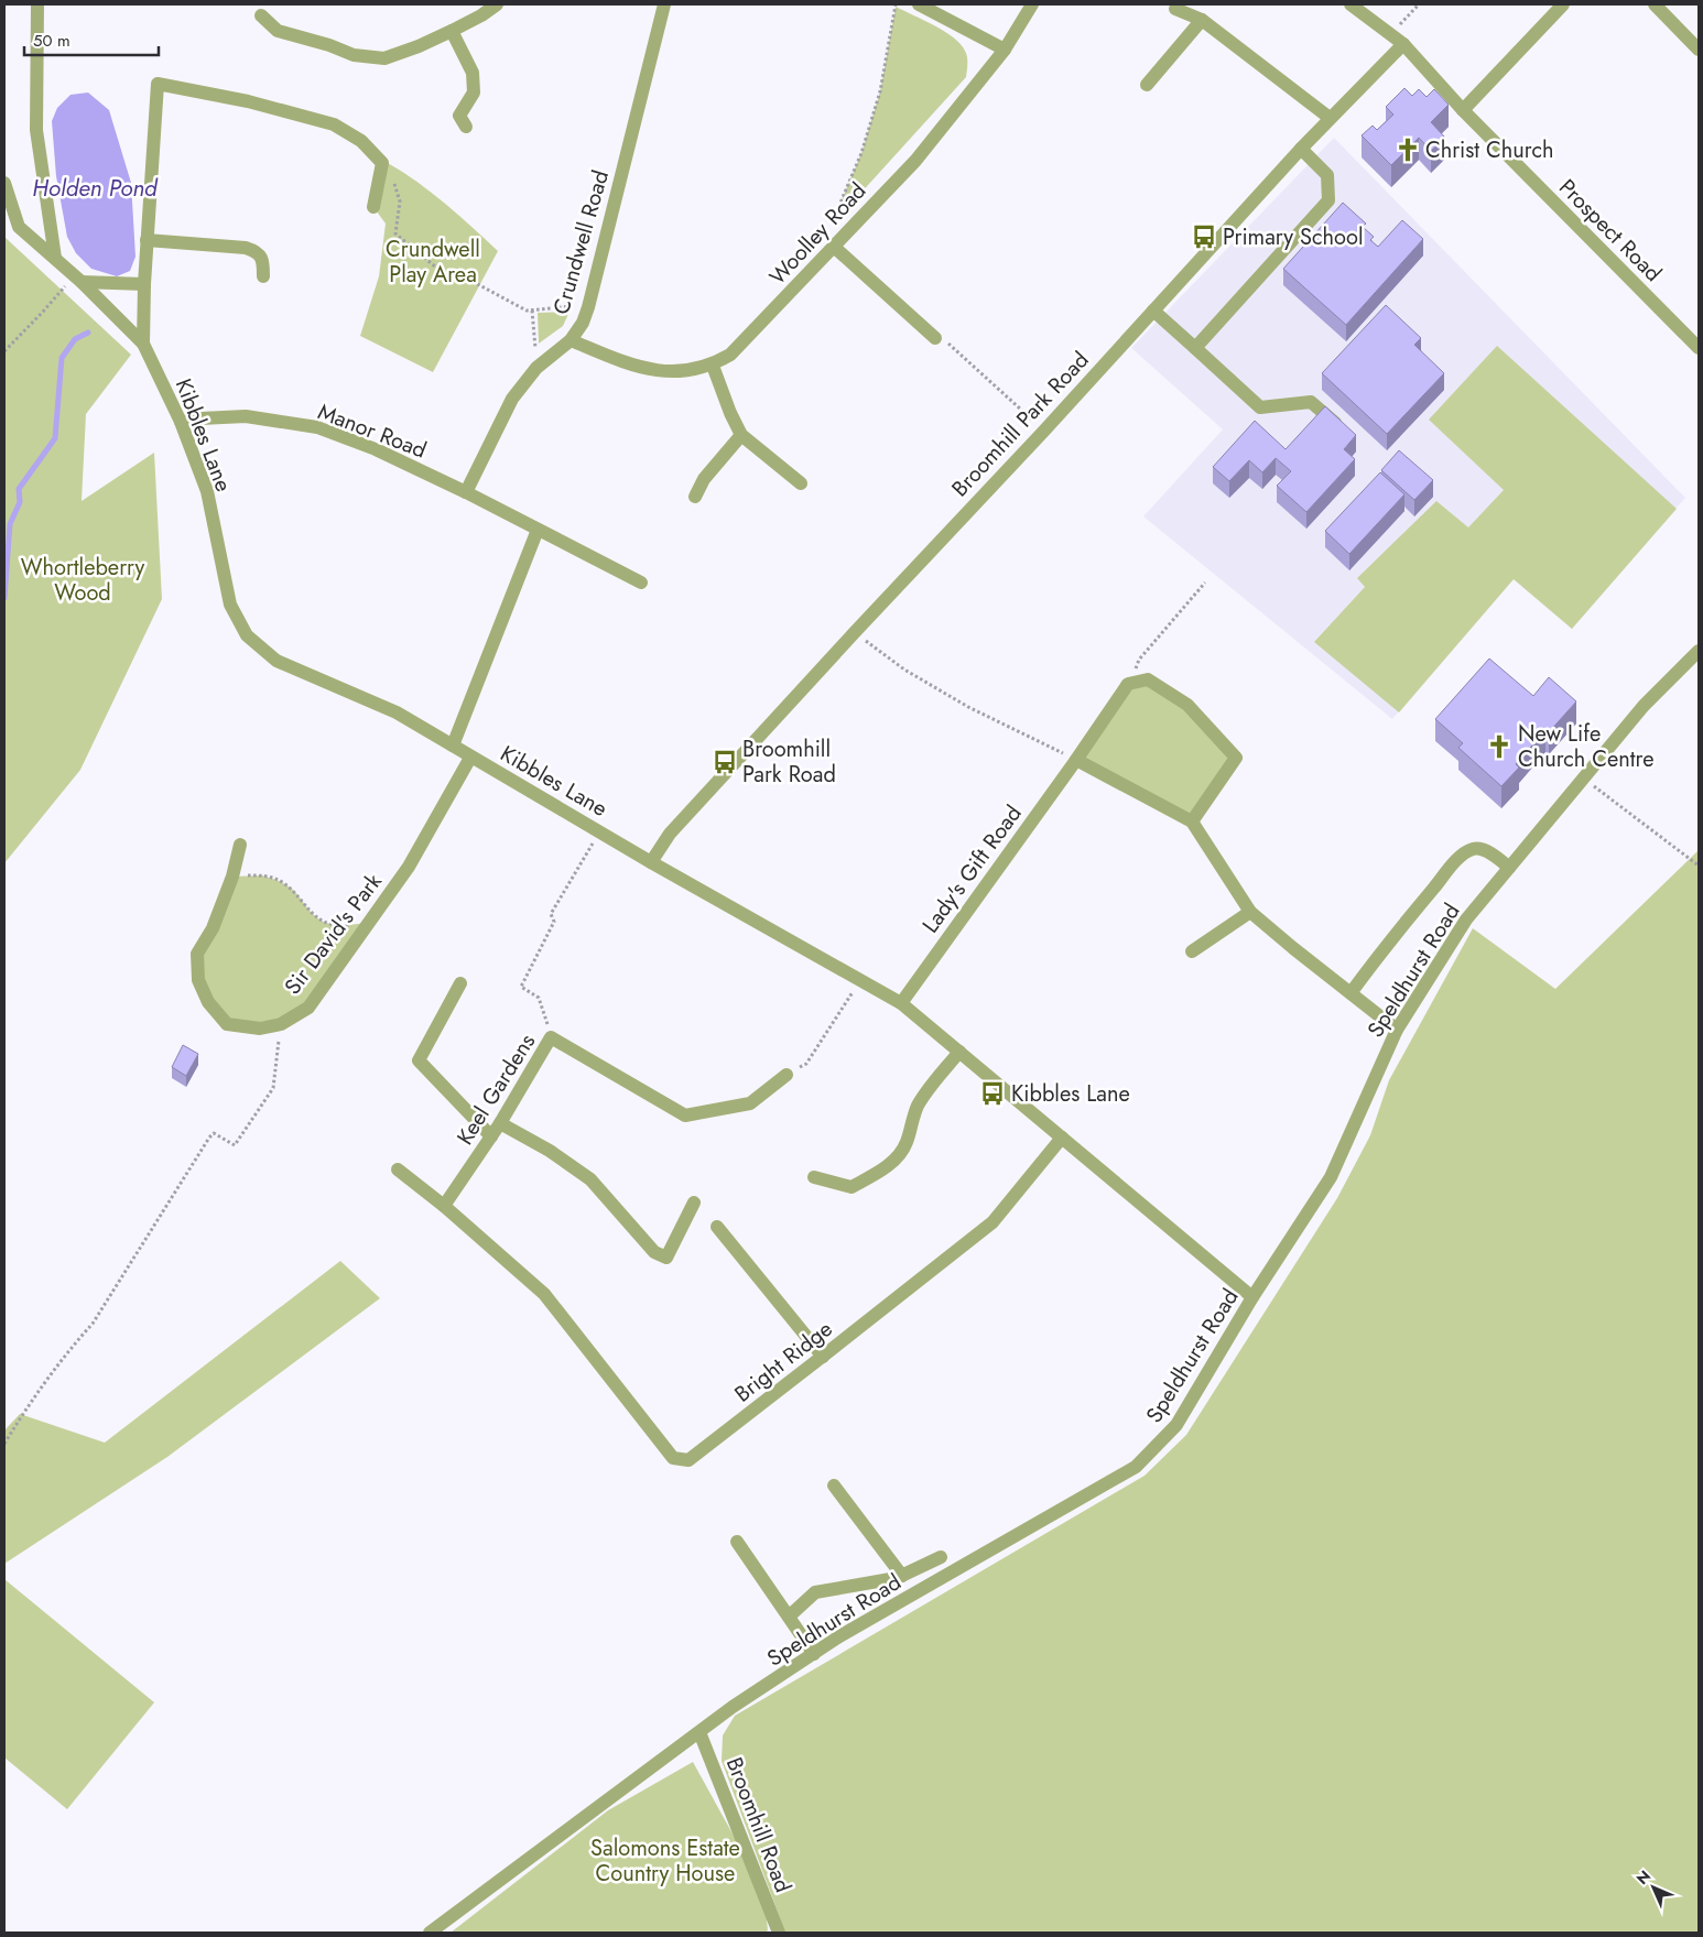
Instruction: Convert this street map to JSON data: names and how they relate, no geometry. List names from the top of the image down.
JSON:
{
  "streets": {
    "street": [
      "Prospect Road",
      "Woolley Road",
      "Crundwell Road",
      "Broomhill Park Road",
      "Manor Road",
      "Kibbles Lane",
      "Lady's Gift Road",
      "Sir David's Park",
      "Speldhurst Road",
      "Keel Gardens",
      "Bright Ridge",
      "Broomhill Road"
    ]
  },
  "crossings": [
    ["Prospect Road", "Broomhill Park Road"],
    ["Woolley Road", "Crundwell Road"],
    ["Crundwell Road", "Manor Road"],
    ["Broomhill Park Road", "Kibbles Lane"],
    ["Manor Road", "Kibbles Lane"],
    ["Kibbles Lane", "Lady's Gift Road"],
    ["Kibbles Lane", "Sir David's Park"],
    ["Kibbles Lane", "Speldhurst Road"],
    ["Kibbles Lane", "Bright Ridge"],
    ["Speldhurst Road", "Broomhill Road"],
    ["Keel Gardens", "Bright Ridge"]
  ],
  "water": ["Holden Pond"],
  "parks": ["Crundwell Play Area", "Whortleberry Wood", "Salomons Estate Country House"],
  "places": {
    "church": ["Christ Church", "New Life Church Centre"],
    "bus stop": ["Primary School", "Broomhill Park Road", "Kibbles Lane"]
  },
  "scale_bar": "50 m",
  "north": "top left"
}
